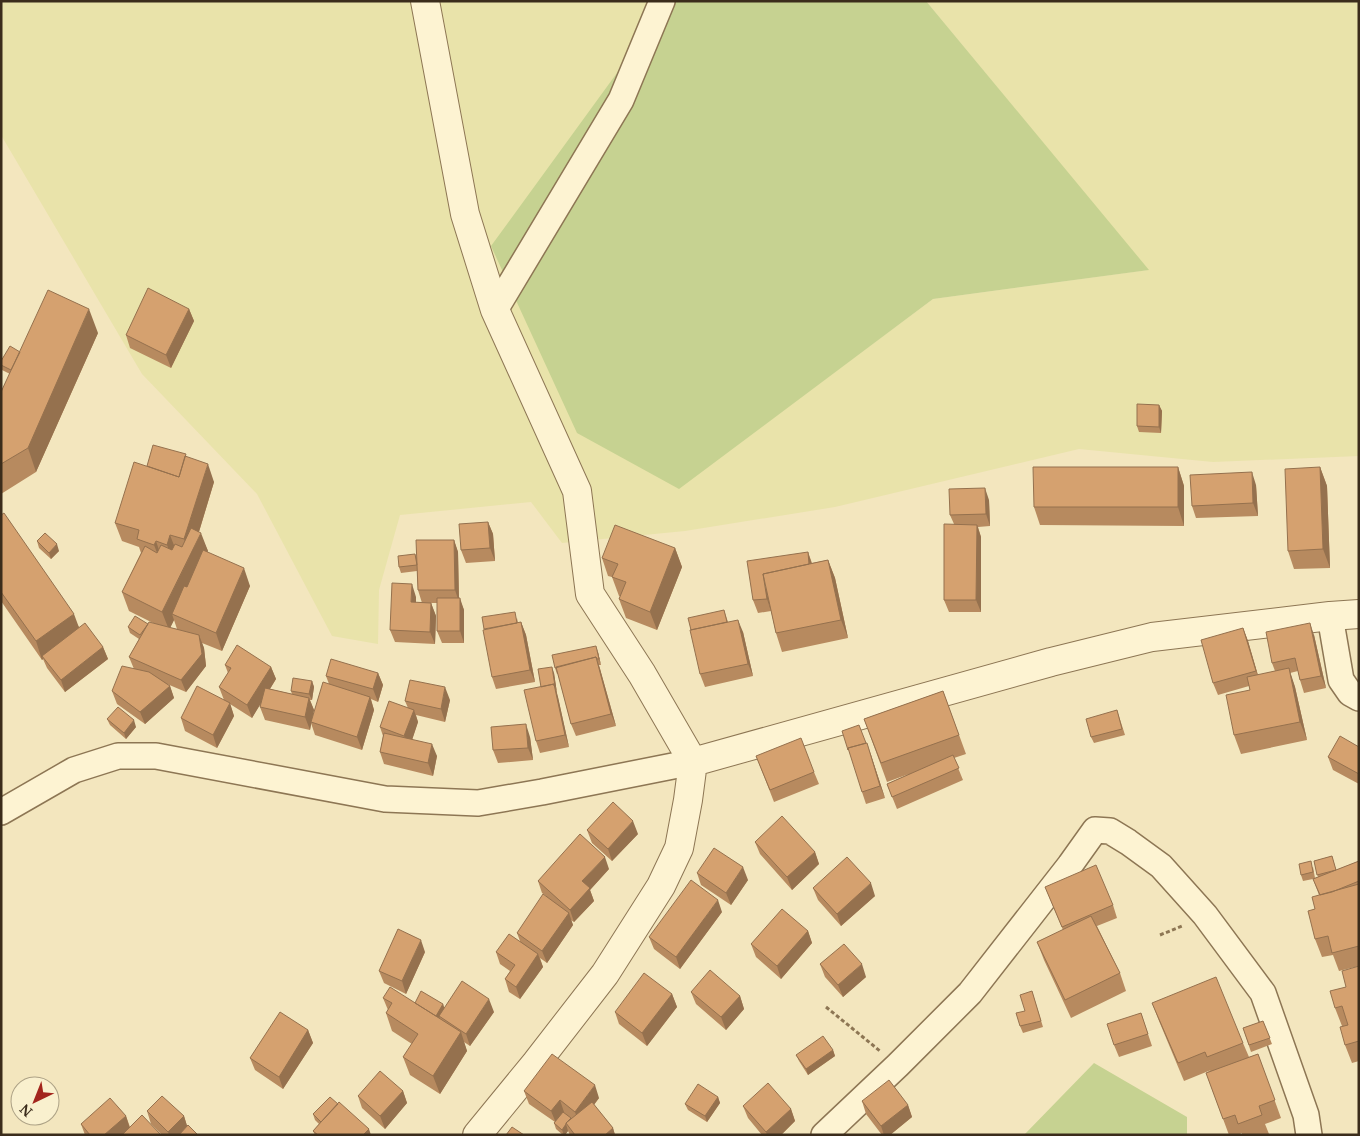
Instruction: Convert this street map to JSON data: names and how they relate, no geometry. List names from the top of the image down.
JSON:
{
  "north": "bottom left"
}
